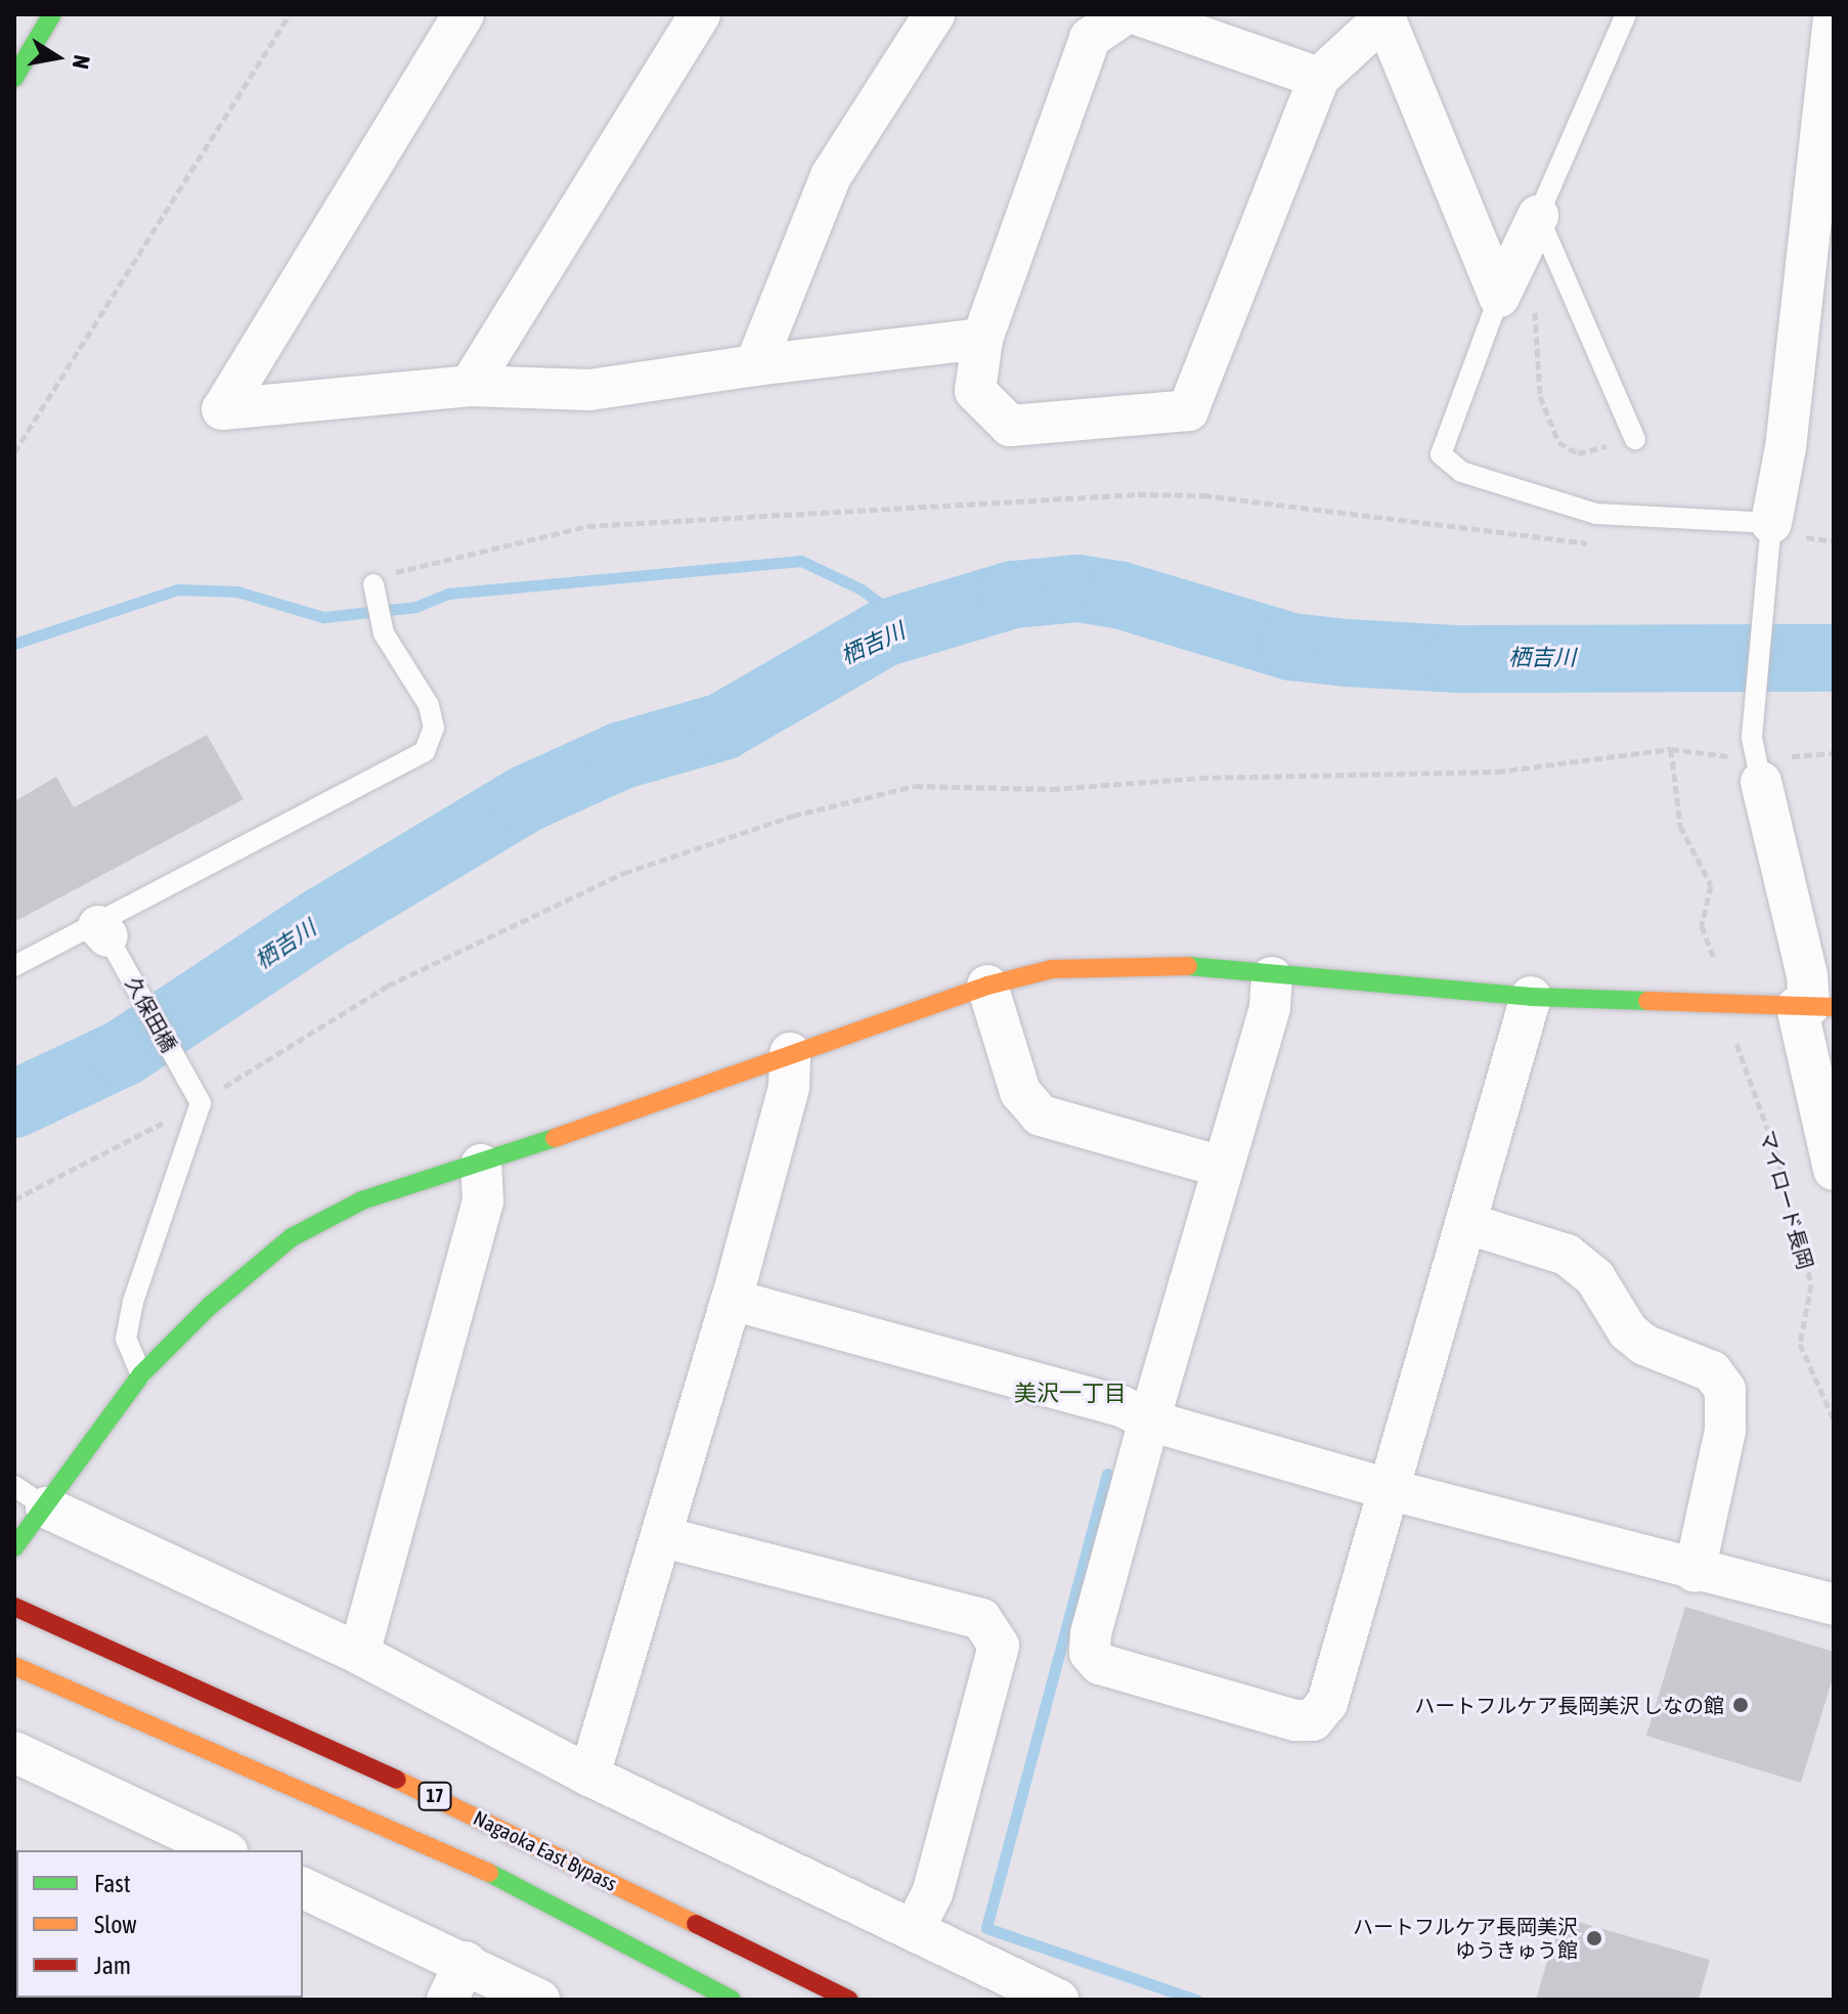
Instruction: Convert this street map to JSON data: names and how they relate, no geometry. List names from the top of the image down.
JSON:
{
  "streets": {
    "main road": ["17", "Nagaoka East Bypass"],
    "lane": ["久保田橋"],
    "path": ["マイロード長岡"]
  },
  "districts": ["美沢一丁目"],
  "water": ["栖吉川"],
  "places": ["ハートフルケア長岡美沢 しなの館", "ハートフルケア長岡美沢 ゆうきゅう館"],
  "legend": ["Fast", "Slow", "Jam"],
  "north": "right"
}
